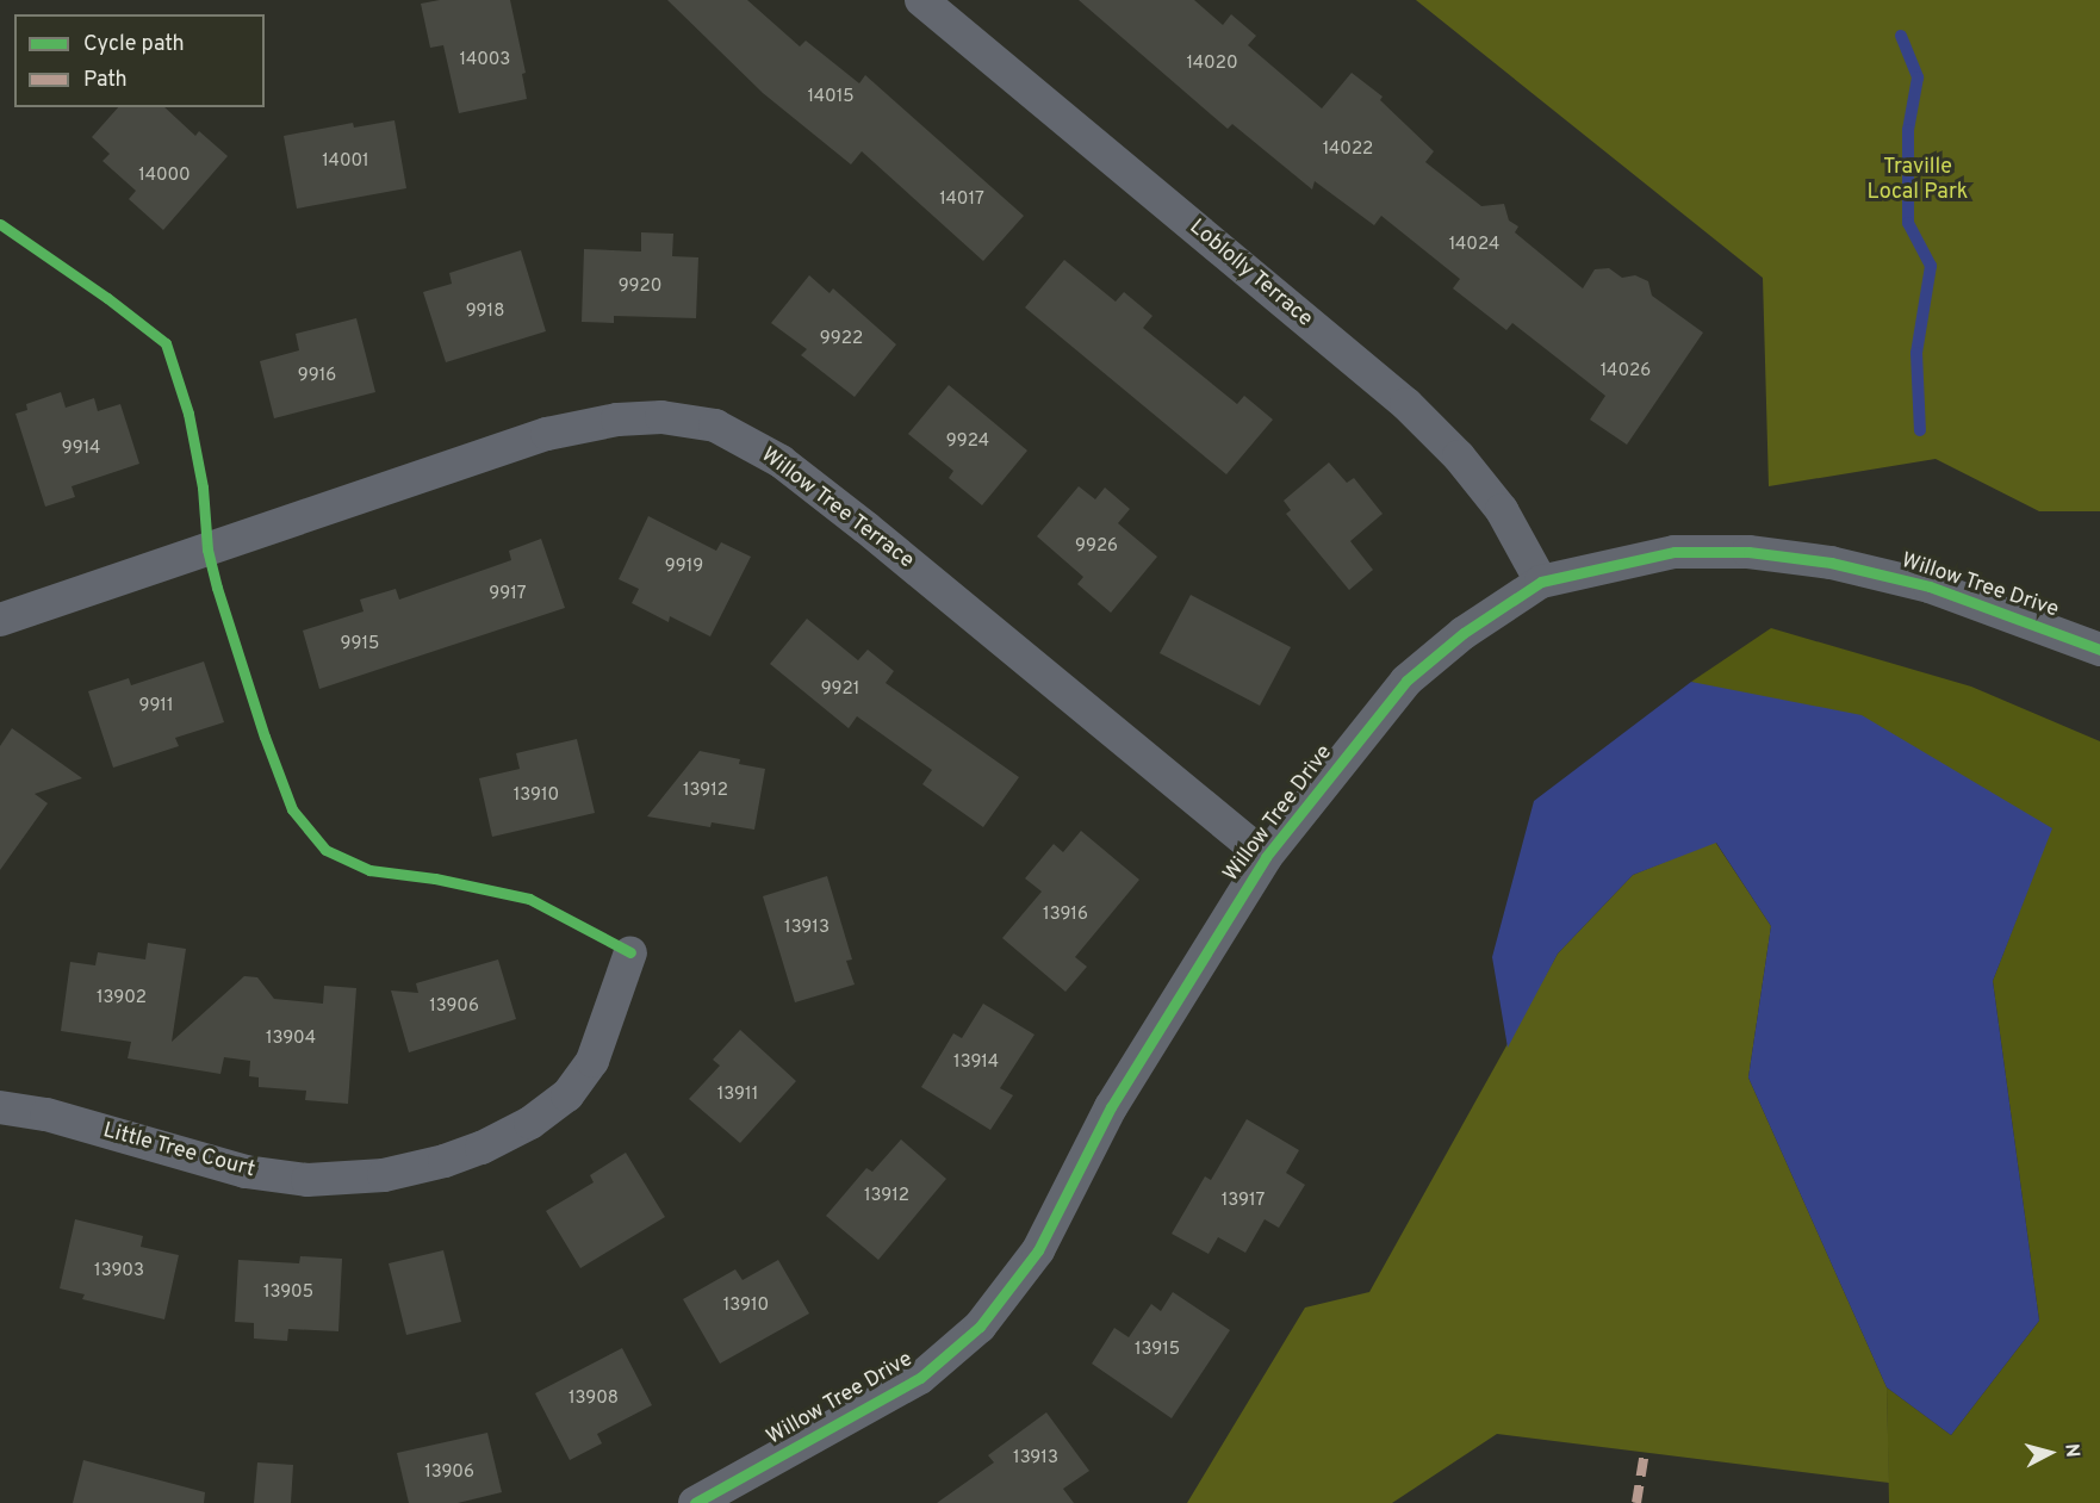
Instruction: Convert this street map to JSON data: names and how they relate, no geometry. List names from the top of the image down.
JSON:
{
  "streets": {
    "street": [
      "Loblolly Terrace",
      "Willow Tree Terrace",
      "Willow Tree Drive",
      "Little Tree Court"
    ]
  },
  "crossings": [
    ["Loblolly Terrace", "Willow Tree Drive"],
    ["Willow Tree Terrace", "Willow Tree Drive"]
  ],
  "parks": ["Traville Local Park"],
  "house_numbers": [
    "14003",
    "14020",
    "14015",
    "14022",
    "14001",
    "14000",
    "14017",
    "14024",
    "9920",
    "9918",
    "9922",
    "14026",
    "9916",
    "9924",
    "9914",
    "9926",
    "9919",
    "9917",
    "9915",
    "9921",
    "9911",
    "13912",
    "13910",
    "13916",
    "13913",
    "13902",
    "13906",
    "13904",
    "13914",
    "13911",
    "13912",
    "13917",
    "13903",
    "13905",
    "13910",
    "13915",
    "13908",
    "13913",
    "13906"
  ],
  "legend": ["Cycle path", "Path"],
  "north": "right"
}
